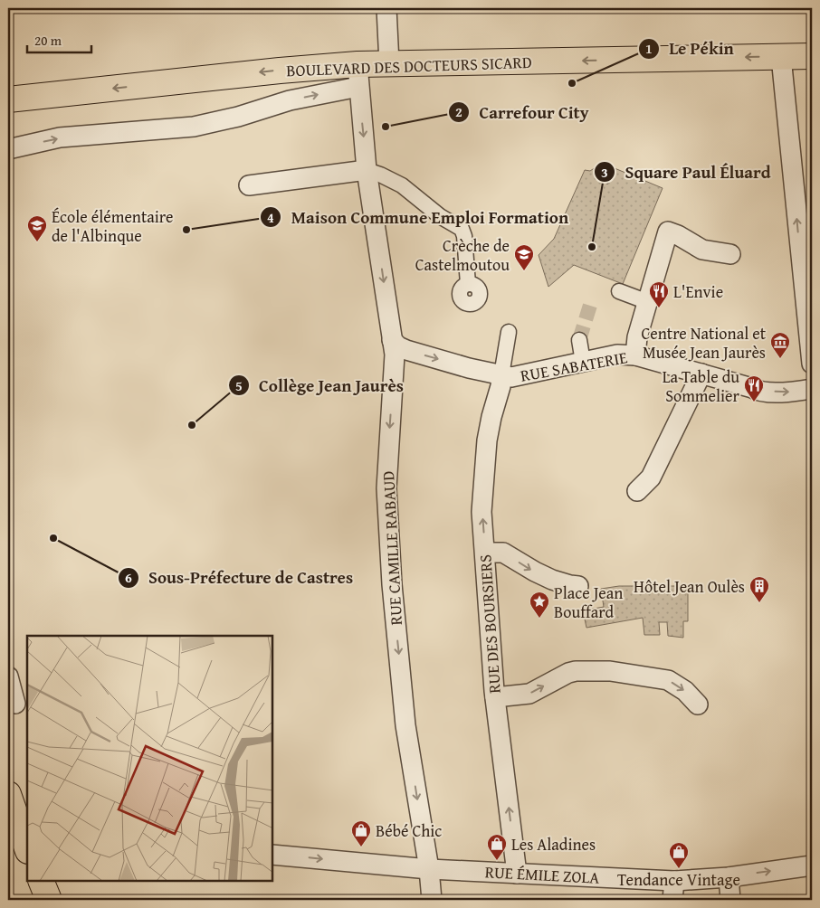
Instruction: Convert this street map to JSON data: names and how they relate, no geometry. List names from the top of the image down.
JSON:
{
  "streets": {
    "main road": ["BOULEVARD DES DOCTEURS SICARD"],
    "street": [
      "RUE SABATERIE",
      "RUE CAMILLE RABAUD",
      "RUE DES BOURSIERS",
      "RUE ÉMILE ZOLA"
    ]
  },
  "crossings": [
    ["BOULEVARD DES DOCTEURS SICARD", "RUE CAMILLE RABAUD"],
    ["RUE SABATERIE", "RUE CAMILLE RABAUD"],
    ["RUE SABATERIE", "RUE DES BOURSIERS"],
    ["RUE CAMILLE RABAUD", "RUE ÉMILE ZOLA"],
    ["RUE DES BOURSIERS", "RUE ÉMILE ZOLA"]
  ],
  "one_way": [
    "BOULEVARD DES DOCTEURS SICARD",
    "RUE SABATERIE",
    "RUE CAMILLE RABAUD",
    "RUE DES BOURSIERS",
    "RUE ÉMILE ZOLA"
  ],
  "places": {
    "other": [
      "Le Pékin",
      "Carrefour City",
      "Maison Commune Emploi Formation",
      "Square Paul Éluard",
      "Collège Jean Jaurès",
      "Sous-Préfecture de Castres"
    ],
    "school or university": ["École élémentaire de l'Albinque", "Crèche de Castelmoutou"],
    "restaurant": ["L'Envie", "La Table du Sommelier"],
    "museum": ["Centre National et Musée Jean Jaurès"],
    "building": ["Hôtel Jean Oulès"],
    "place": ["Place Jean Bouffard"],
    "shop": ["Bébé Chic", "Les Aladines", "Tendance Vintage"]
  },
  "scale_bar": "20 m"
}
